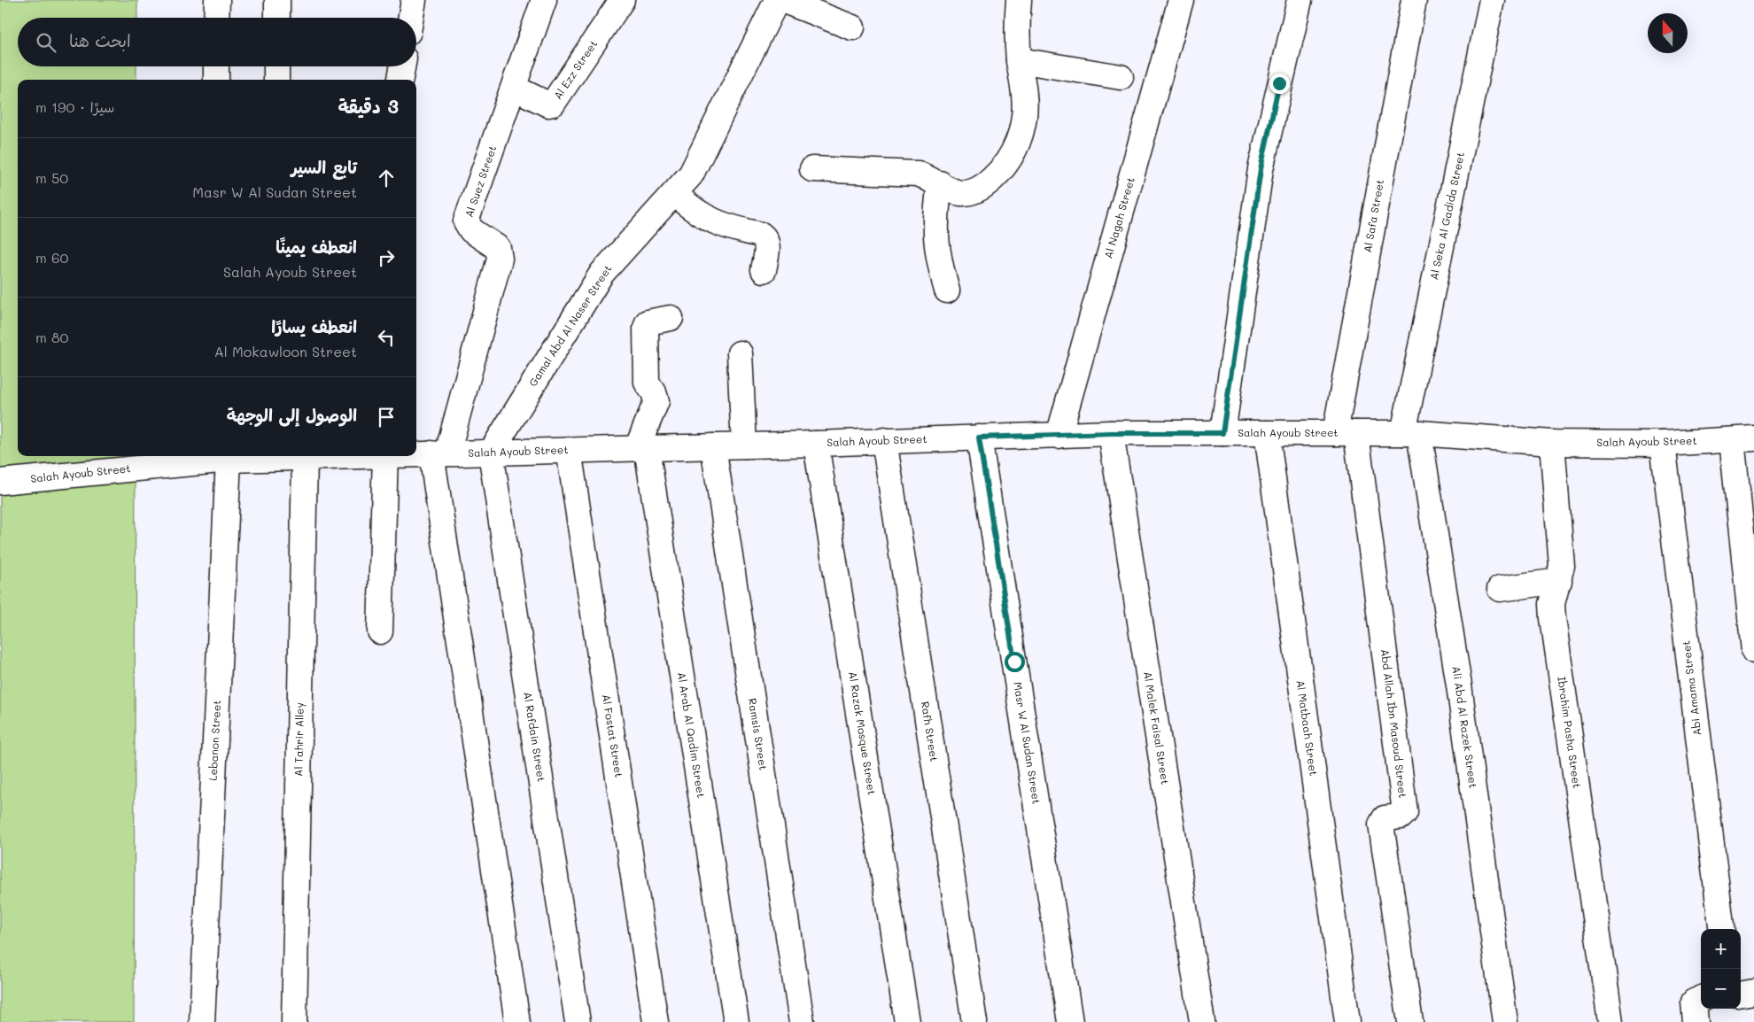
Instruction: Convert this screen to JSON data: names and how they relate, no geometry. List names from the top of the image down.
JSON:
{
  "streets": {
    "street": [
      "Al Ezz Street",
      "Al Suez Street",
      "Al Safa Street",
      "Al Seka Al Gadida Street",
      "Al Nagah Street",
      "Gamal Abd Al Naser Street",
      "Salah Ayoub Street",
      "Abi Amama Street",
      "Abd Allah Ibn Masoud Street",
      "Ali Abd Al Razek Street",
      "Al Malek Faisal Street",
      "Al Matbaah Street",
      "Rafh Street",
      "Ibrahim Pasha Street",
      "Al Razak Mosque Street",
      "Ramsis Street",
      "Al Arab Al Qadim Street",
      "Al Fostat Street",
      "Al Rafdain Street",
      "Al Tahrir Alley",
      "Lebanon Street",
      "Masr W Al Sudan Street"
    ]
  },
  "crossings": [
    ["Al Ezz Street", "Al Suez Street"],
    ["Al Suez Street", "Salah Ayoub Street"],
    ["Al Safa Street", "Salah Ayoub Street"],
    ["Al Safa Street", "Abd Allah Ibn Masoud Street"],
    ["Al Seka Al Gadida Street", "Salah Ayoub Street"],
    ["Al Seka Al Gadida Street", "Ali Abd Al Razek Street"],
    ["Al Nagah Street", "Salah Ayoub Street"],
    ["Gamal Abd Al Naser Street", "Salah Ayoub Street"],
    ["Gamal Abd Al Naser Street", "Al Rafdain Street"],
    ["Salah Ayoub Street", "Abi Amama Street"],
    ["Salah Ayoub Street", "Abd Allah Ibn Masoud Street"],
    ["Salah Ayoub Street", "Ali Abd Al Razek Street"],
    ["Salah Ayoub Street", "Al Malek Faisal Street"],
    ["Salah Ayoub Street", "Al Matbaah Street"],
    ["Salah Ayoub Street", "Rafh Street"],
    ["Salah Ayoub Street", "Ibrahim Pasha Street"],
    ["Salah Ayoub Street", "Al Razak Mosque Street"],
    ["Salah Ayoub Street", "Ramsis Street"],
    ["Salah Ayoub Street", "Al Arab Al Qadim Street"],
    ["Salah Ayoub Street", "Al Fostat Street"],
    ["Salah Ayoub Street", "Al Rafdain Street"],
    ["Salah Ayoub Street", "Al Tahrir Alley"],
    ["Salah Ayoub Street", "Lebanon Street"],
    ["Salah Ayoub Street", "Masr W Al Sudan Street"]
  ],
  "north": "top",
  "page": {
    "search": "ابحث هنا",
    "heading": ["3 دقيقة", "سيرًا · 190 m"],
    "list": [
      ["تابع السير", "Masr W Al Sudan Street", "50 m"],
      ["انعطف يمينًا", "Salah Ayoub Street", "60 m"],
      ["انعطف يسارًا", "Al Mokawloon Street", "80 m"],
      "الوصول إلى الوجهة"
    ],
    "map_buttons": ["+", "−"]
  }
}
